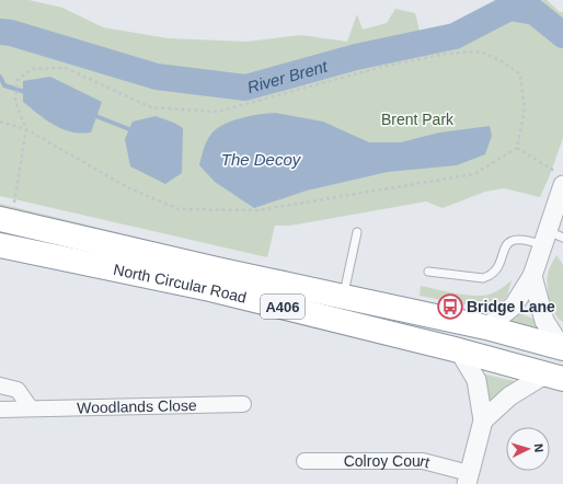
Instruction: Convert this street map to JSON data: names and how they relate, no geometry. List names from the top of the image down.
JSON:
{
  "streets": {
    "highway": ["North Circular Road", "A406"],
    "street": ["Woodlands Close", "Colroy Court"]
  },
  "water": ["River Brent", "The Decoy"],
  "parks": ["Brent Park"],
  "places": {
    "bus stop": ["Bridge Lane"]
  },
  "north": "right"
}
